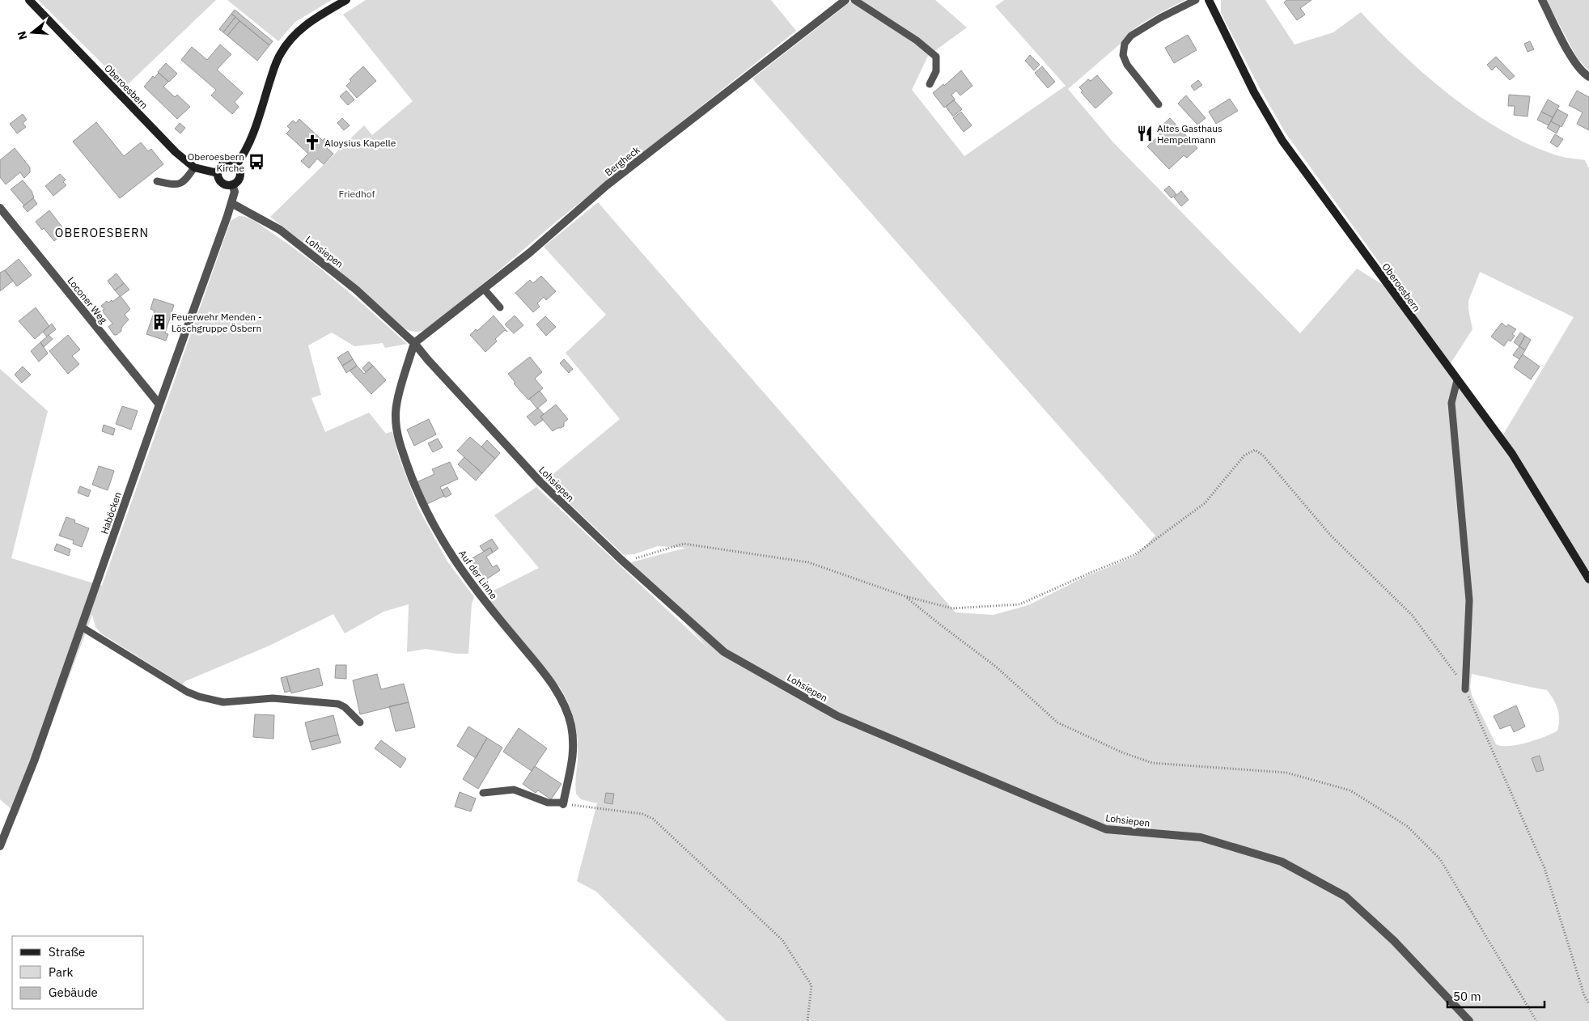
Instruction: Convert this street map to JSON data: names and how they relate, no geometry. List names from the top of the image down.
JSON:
{
  "streets": {
    "street": [
      "Oberoesbern",
      "Bergheck",
      "Lohsiepen",
      "Loconer Weg",
      "Haböcken",
      "Auf der Linne"
    ]
  },
  "crossings": [
    ["Oberoesbern", "Haböcken"],
    ["Bergheck", "Lohsiepen"],
    ["Bergheck", "Auf der Linne"],
    ["Lohsiepen", "Haböcken"],
    ["Lohsiepen", "Auf der Linne"],
    ["Loconer Weg", "Haböcken"]
  ],
  "districts": ["OBEROESBERN"],
  "parks": ["Friedhof"],
  "places": {
    "restaurant": ["Altes Gasthaus Hempelmann"],
    "church": ["Aloysius Kapelle"],
    "bus stop": ["Oberoesbern Kirche"],
    "building": ["Feuerwehr Menden - Löschgruppe Ösbern"]
  },
  "legend": ["Straße", "Park", "Gebäude"],
  "scale_bar": "50 m",
  "north": "left"
}
